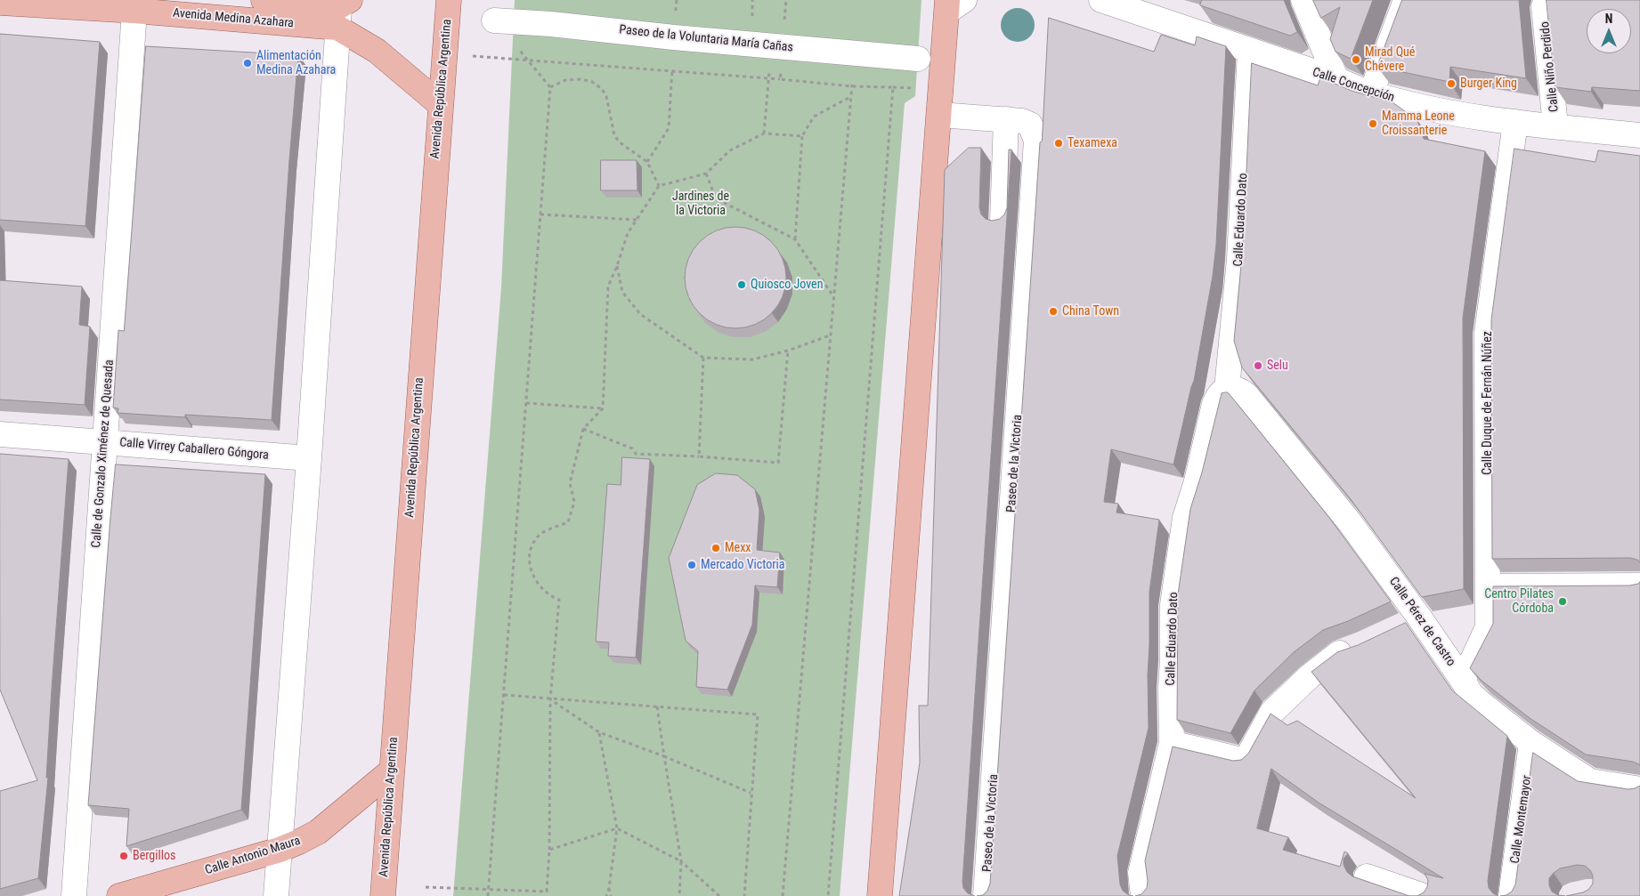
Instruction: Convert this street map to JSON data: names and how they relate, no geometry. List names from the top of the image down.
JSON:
{
  "streets": {
    "main road": ["Avenida Medina Azahara", "Avenida República Argentina", "Calle Antonio Maura"],
    "street": [
      "Paseo de la Voluntaria María Cañas",
      "Calle Niño Perdido",
      "Calle Concepción",
      "Calle Eduardo Dato",
      "Calle Duque de Fernán Núñez",
      "Calle Virrey Caballero Góngora",
      "Calle de Gonzalo Ximénez de Quesada",
      "Paseo de la Victoria",
      "Calle Pérez de Castro",
      "Calle Montemayor"
    ]
  },
  "crossings": [
    ["Avenida Medina Azahara", "Avenida República Argentina"],
    ["Avenida Medina Azahara", "Calle de Gonzalo Ximénez de Quesada"],
    ["Calle Niño Perdido", "Calle Concepción"],
    ["Calle Concepción", "Calle Eduardo Dato"],
    ["Calle Concepción", "Calle Duque de Fernán Núñez"],
    ["Avenida República Argentina", "Calle Antonio Maura"],
    ["Calle Eduardo Dato", "Calle Pérez de Castro"],
    ["Calle Duque de Fernán Núñez", "Calle Pérez de Castro"],
    ["Calle Virrey Caballero Góngora", "Calle de Gonzalo Ximénez de Quesada"],
    ["Calle Pérez de Castro", "Calle Montemayor"]
  ],
  "parks": ["Jardines de la Victoria"],
  "places": [
    "Mirad Qué Chévere",
    "Alimentación Medina Azahara",
    "Burger King",
    "Mamma Leone Croissanterie",
    "Texamexa",
    "Quiosco Joven",
    "China Town",
    "Selu",
    "Mexx",
    "Mercado Victoria",
    "Centro Pilates Córdoba",
    "Bergillos"
  ],
  "north": "top"
}
